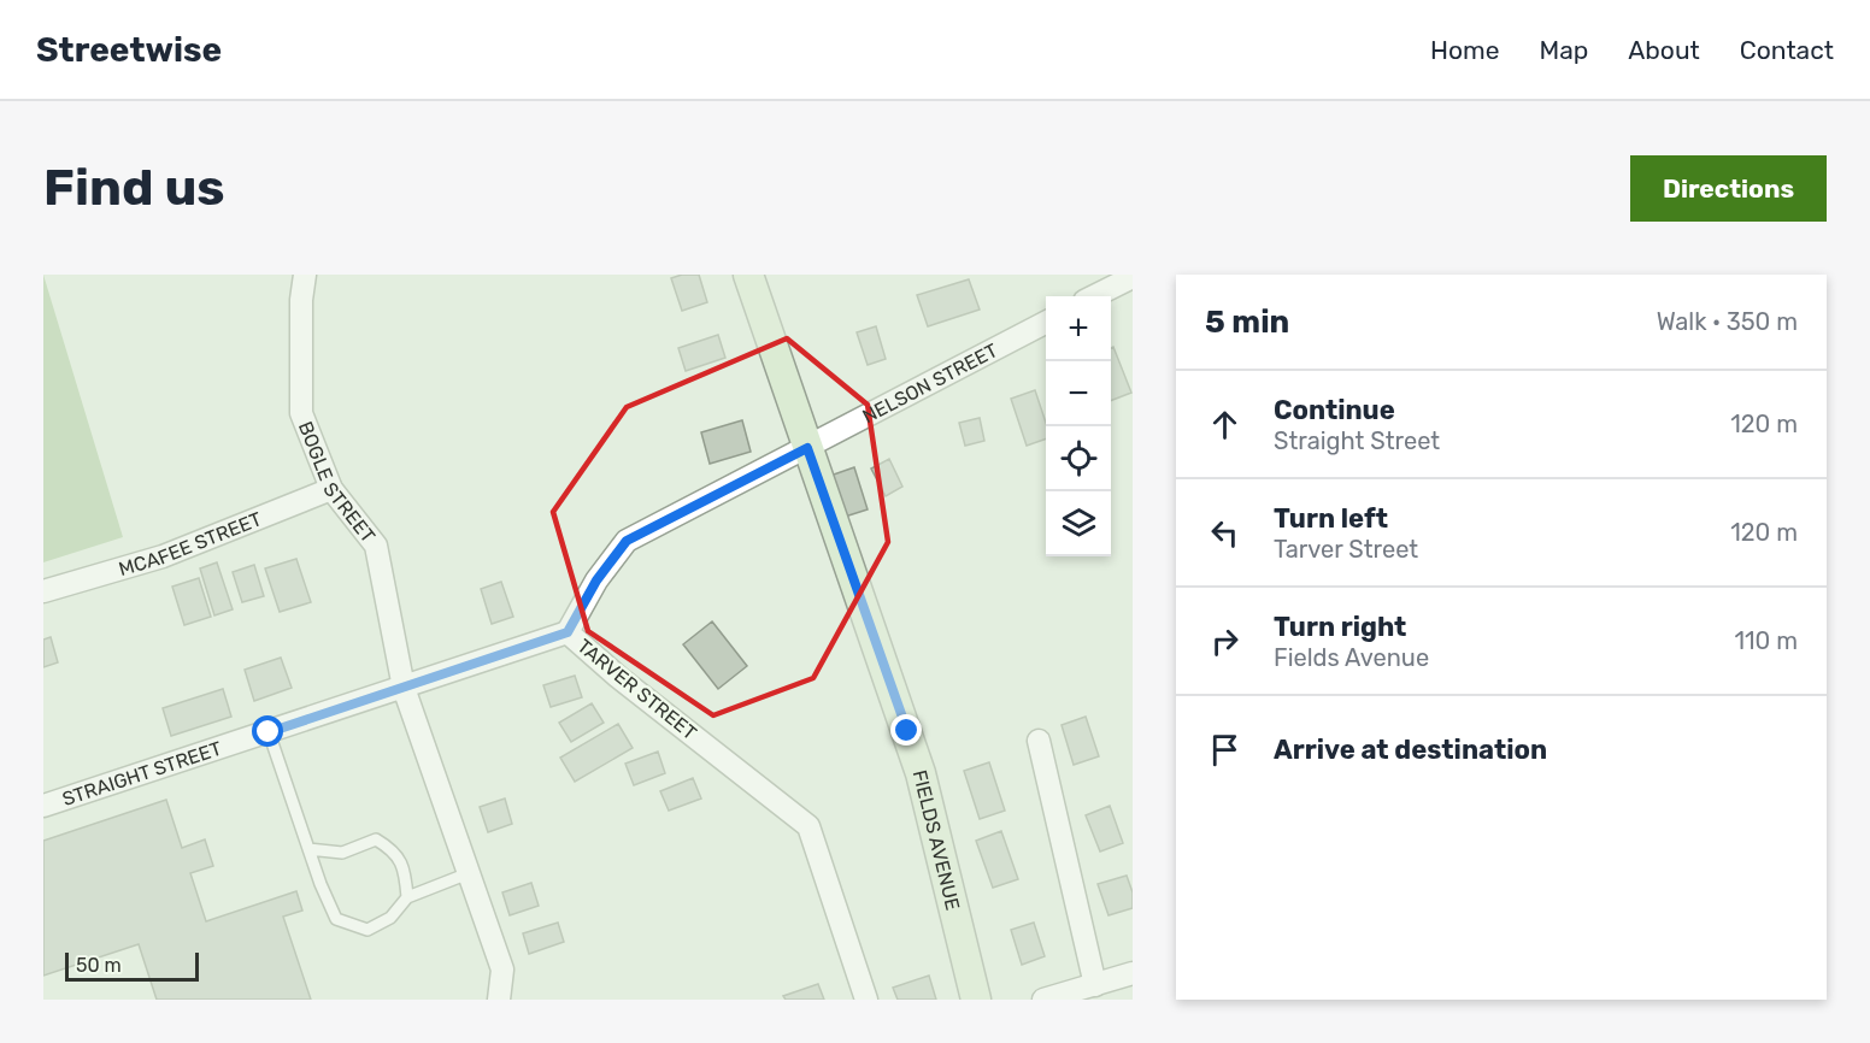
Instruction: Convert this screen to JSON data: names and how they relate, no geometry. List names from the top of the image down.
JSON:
{
  "streets": {
    "street": [
      "NELSON STREET",
      "BOGLE STREET",
      "MCAFEE STREET",
      "TARVER STREET",
      "STRAIGHT STREET",
      "FIELDS AVENUE"
    ]
  },
  "crossings": [
    ["NELSON STREET", "TARVER STREET"],
    ["NELSON STREET", "FIELDS AVENUE"],
    ["BOGLE STREET", "MCAFEE STREET"],
    ["BOGLE STREET", "STRAIGHT STREET"],
    ["TARVER STREET", "STRAIGHT STREET"],
    ["TARVER STREET", "FIELDS AVENUE"]
  ],
  "scale_bar": "50 m",
  "page": {
    "header": "Streetwise",
    "nav": [
      "Home",
      "Map",
      "About",
      "Contact"
    ],
    "buttons": "Directions",
    "title": "Find us",
    "heading": ["5 min", "Walk · 350 m"],
    "map_buttons": ["+", "−"],
    "list": [
      ["Continue", "Straight Street", "120 m"],
      ["Turn left", "Tarver Street", "120 m"],
      ["Turn right", "Fields Avenue", "110 m"],
      "Arrive at destination"
    ],
    "scale": "50 m"
  }
}
